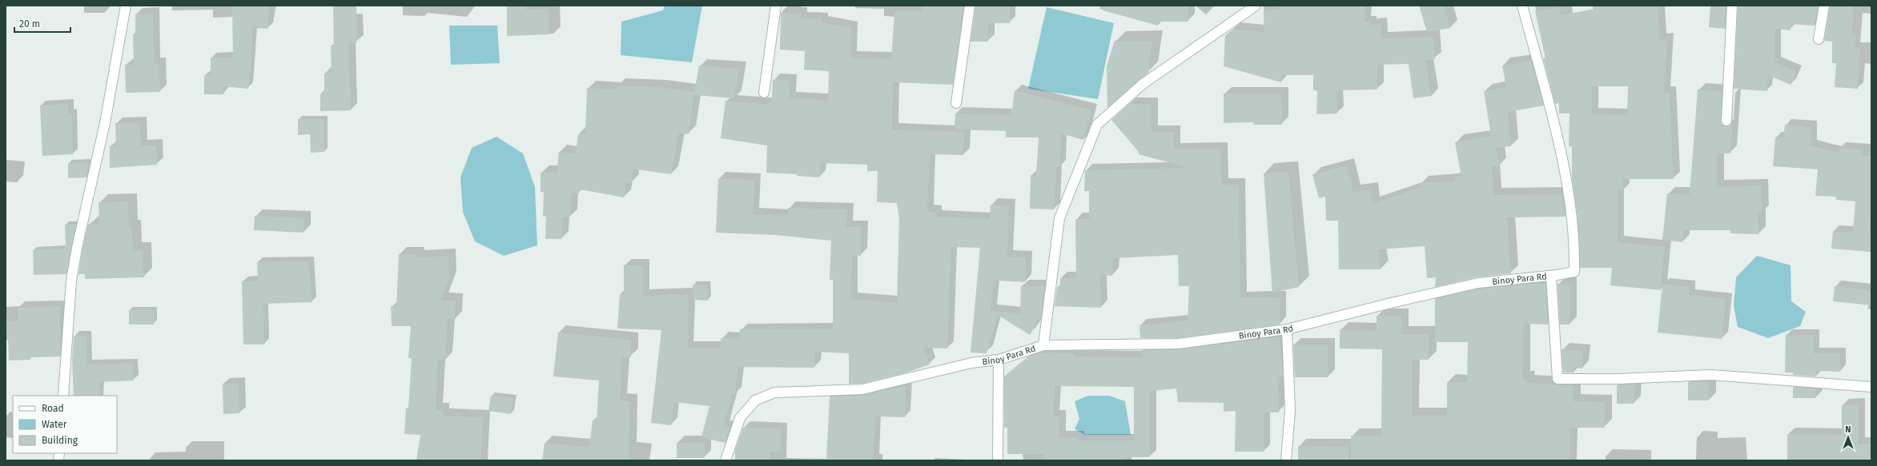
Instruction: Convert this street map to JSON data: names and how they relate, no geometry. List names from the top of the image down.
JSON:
{
  "streets": {
    "street": ["Binoy Para Rd"]
  },
  "legend": ["Road", "Water", "Building"],
  "scale_bar": "20 m",
  "north": "top"
}
